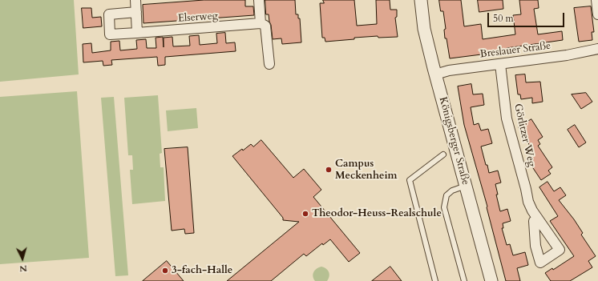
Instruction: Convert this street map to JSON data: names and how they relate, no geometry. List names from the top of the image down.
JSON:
{
  "streets": {
    "street": [
      "Elserweg",
      "Breslauer Straße",
      "Görlitzer Weg",
      "Königsberger Straße"
    ]
  },
  "crossings": [
    ["Breslauer Straße", "Görlitzer Weg"],
    ["Breslauer Straße", "Königsberger Straße"]
  ],
  "places": ["Campus Meckenheim", "Theodor-Heuss-Realschule", "3-fach-Halle"],
  "scale_bar": "50 m",
  "north": "bottom"
}
